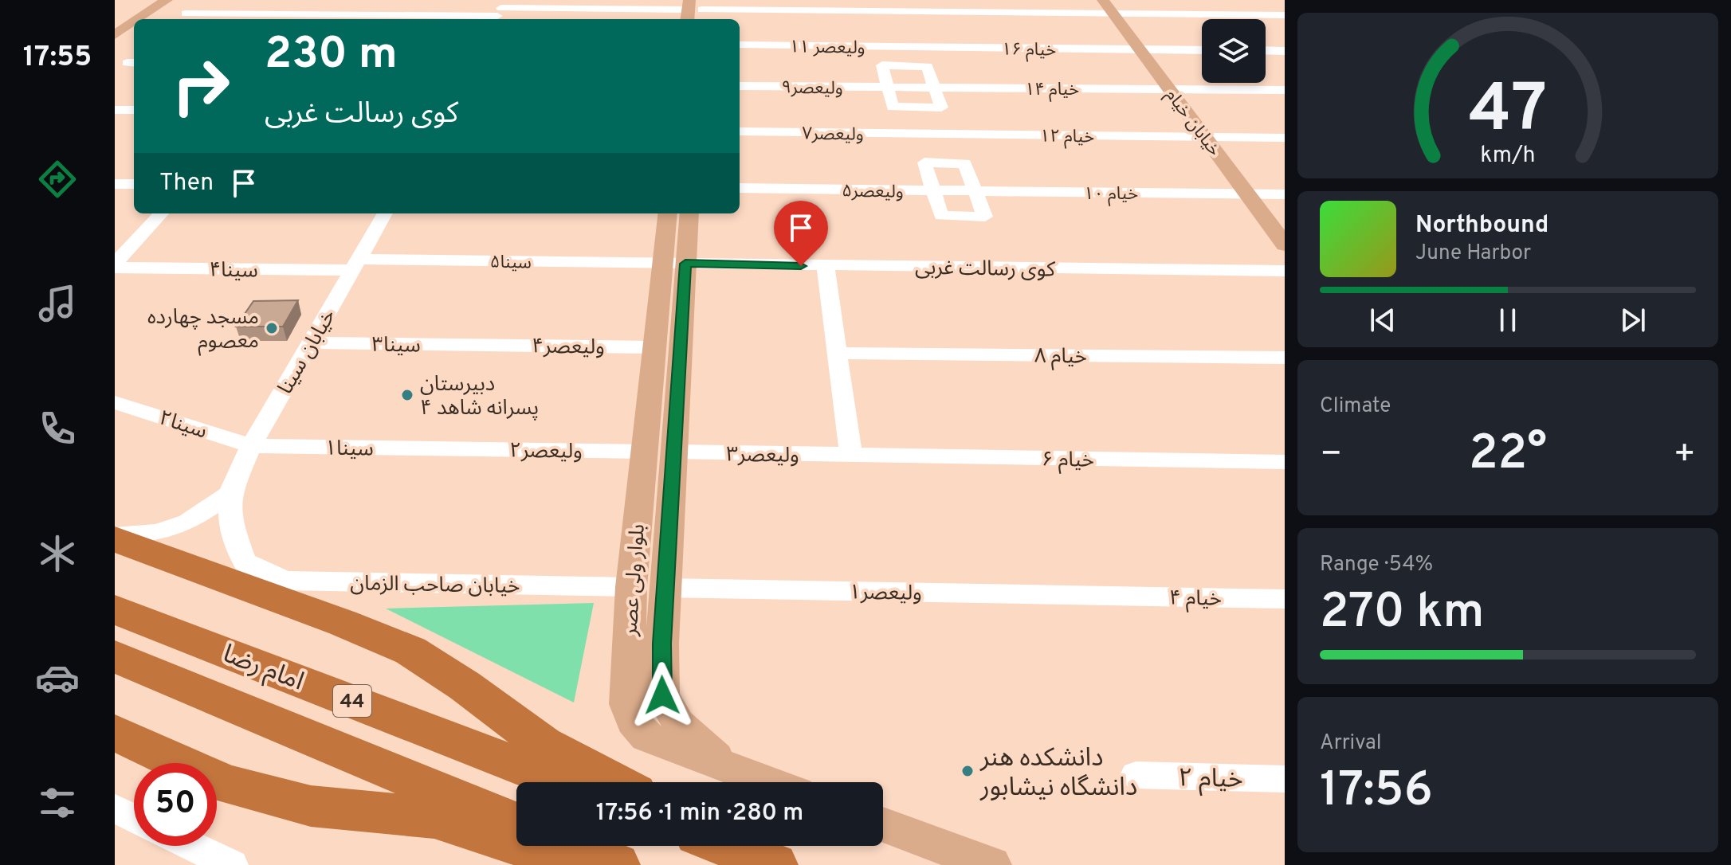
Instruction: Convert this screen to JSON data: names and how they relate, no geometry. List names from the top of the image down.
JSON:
{
  "streets": {
    "highway": ["امام رضا", "44"],
    "main road": ["خیابان خیام", "بلوار ولی عصر"],
    "street": [
      "ولیعصر ۱۱",
      "خیام ۱۶",
      "ولیعصر۹",
      "خیام ۱۴",
      "ولیعصر۷",
      "خیام ۱۲",
      "ولیعصر۵",
      "خیام ۱۰",
      "سینا۵",
      "کوی رسالت غربی",
      "سینا۴",
      "سینا۳",
      "ولیعصر۴",
      "خیابان سینا",
      "خیام ۸",
      "سینا۲",
      "سینا۱",
      "ولیعصر۲",
      "ولیعصر۳",
      "خیام ۶",
      "خیابان صاحب الزمان",
      "ولیعصر۱",
      "خیام ۴",
      "خیام ۲"
    ]
  },
  "crossings": [
    ["ولیعصر ۱۱", "خیام ۱۶"],
    ["خیام ۱۶", "خیابان خیام"],
    ["ولیعصر۹", "خیام ۱۴"],
    ["خیام ۱۴", "خیابان خیام"],
    ["خیابان خیام", "خیام ۱۲"],
    ["خیابان خیام", "خیام ۱۰"],
    ["ولیعصر۷", "خیام ۱۲"],
    ["ولیعصر۵", "خیام ۱۰"],
    ["سینا۵", "کوی رسالت غربی"],
    ["سینا۵", "سینا۴"],
    ["سینا۵", "خیابان سینا"],
    ["سینا۵", "بلوار ولی عصر"],
    ["کوی رسالت غربی", "بلوار ولی عصر"],
    ["سینا۴", "خیابان سینا"],
    ["سینا۳", "ولیعصر۴"],
    ["سینا۳", "خیابان سینا"],
    ["ولیعصر۴", "بلوار ولی عصر"],
    ["خیابان سینا", "سینا۲"],
    ["خیابان سینا", "سینا۱"],
    ["سینا۲", "سینا۱"],
    ["سینا۱", "ولیعصر۲"],
    ["ولیعصر۲", "بلوار ولی عصر"],
    ["ولیعصر۳", "خیام ۶"],
    ["ولیعصر۳", "بلوار ولی عصر"],
    ["بلوار ولی عصر", "خیابان صاحب الزمان"],
    ["بلوار ولی عصر", "ولیعصر۱"],
    ["ولیعصر۱", "خیام ۴"]
  ],
  "places": ["مسجد چهارده معصوم", "دبیرستان پسرانه شاهد ۴", "دانشکده هنر دانشگاه نیشابور"],
  "page": {
    "tabs": "17:55",
    "turn": ["230 m", "کوی رسالت غربی"],
    "then": "Then",
    "song": ["Northbound", "June Harbor"],
    "tile": [
      "Climate",
      ["Range · 54%", "270 km"],
      ["Arrival", "17:56"]
    ],
    "heat": ["−", "22°", "+"],
    "limit": "50",
    "trip": "17:56 · 1 min · 280 m",
    "gauge": ["47", "km/h"]
  }
}
